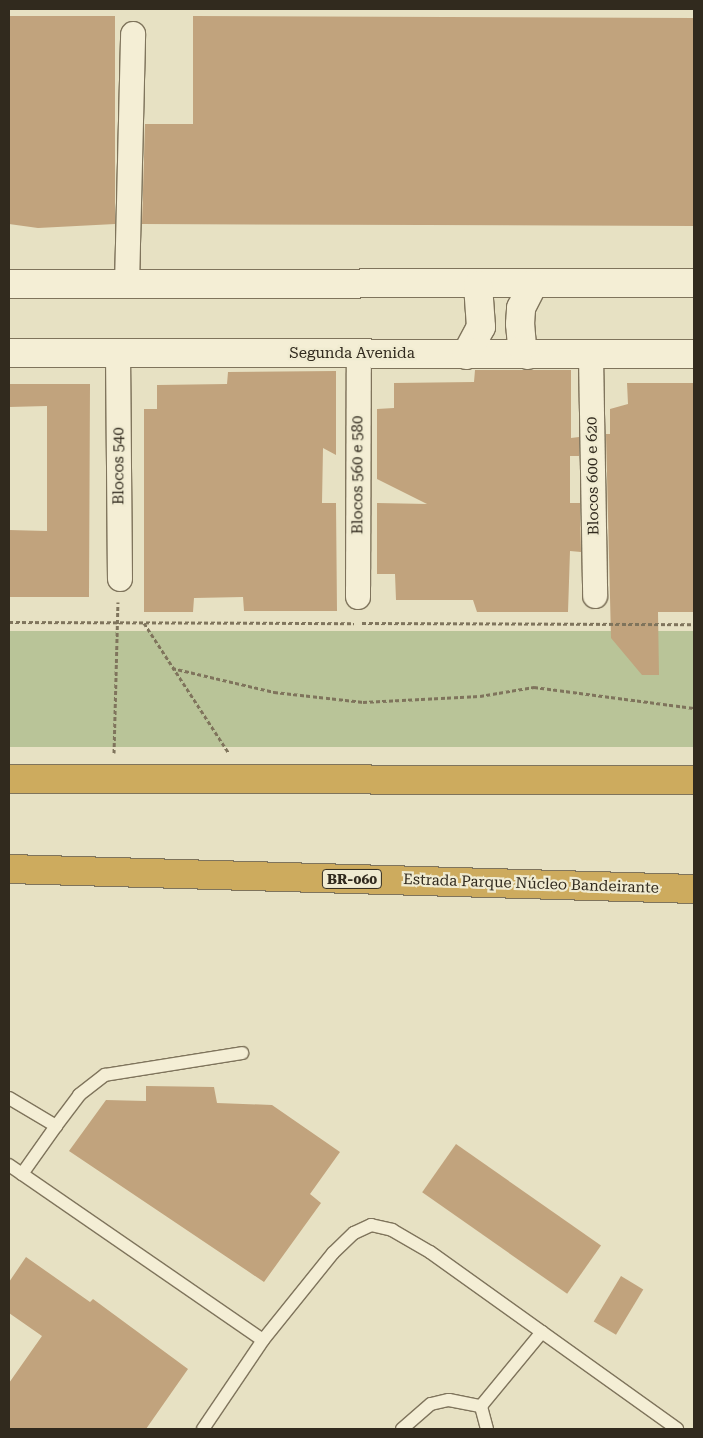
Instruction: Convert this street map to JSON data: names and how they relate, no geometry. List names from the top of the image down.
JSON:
{
  "streets": {
    "highway": ["BR-060", "Estrada Parque Núcleo Bandeirante"],
    "street": [
      "Segunda Avenida",
      "Blocos 540",
      "Blocos 560 e 580",
      "Blocos 600 e 620"
    ]
  },
  "crossings": [
    ["Segunda Avenida", "Blocos 540"],
    ["Segunda Avenida", "Blocos 560 e 580"],
    ["Segunda Avenida", "Blocos 600 e 620"]
  ]
}
